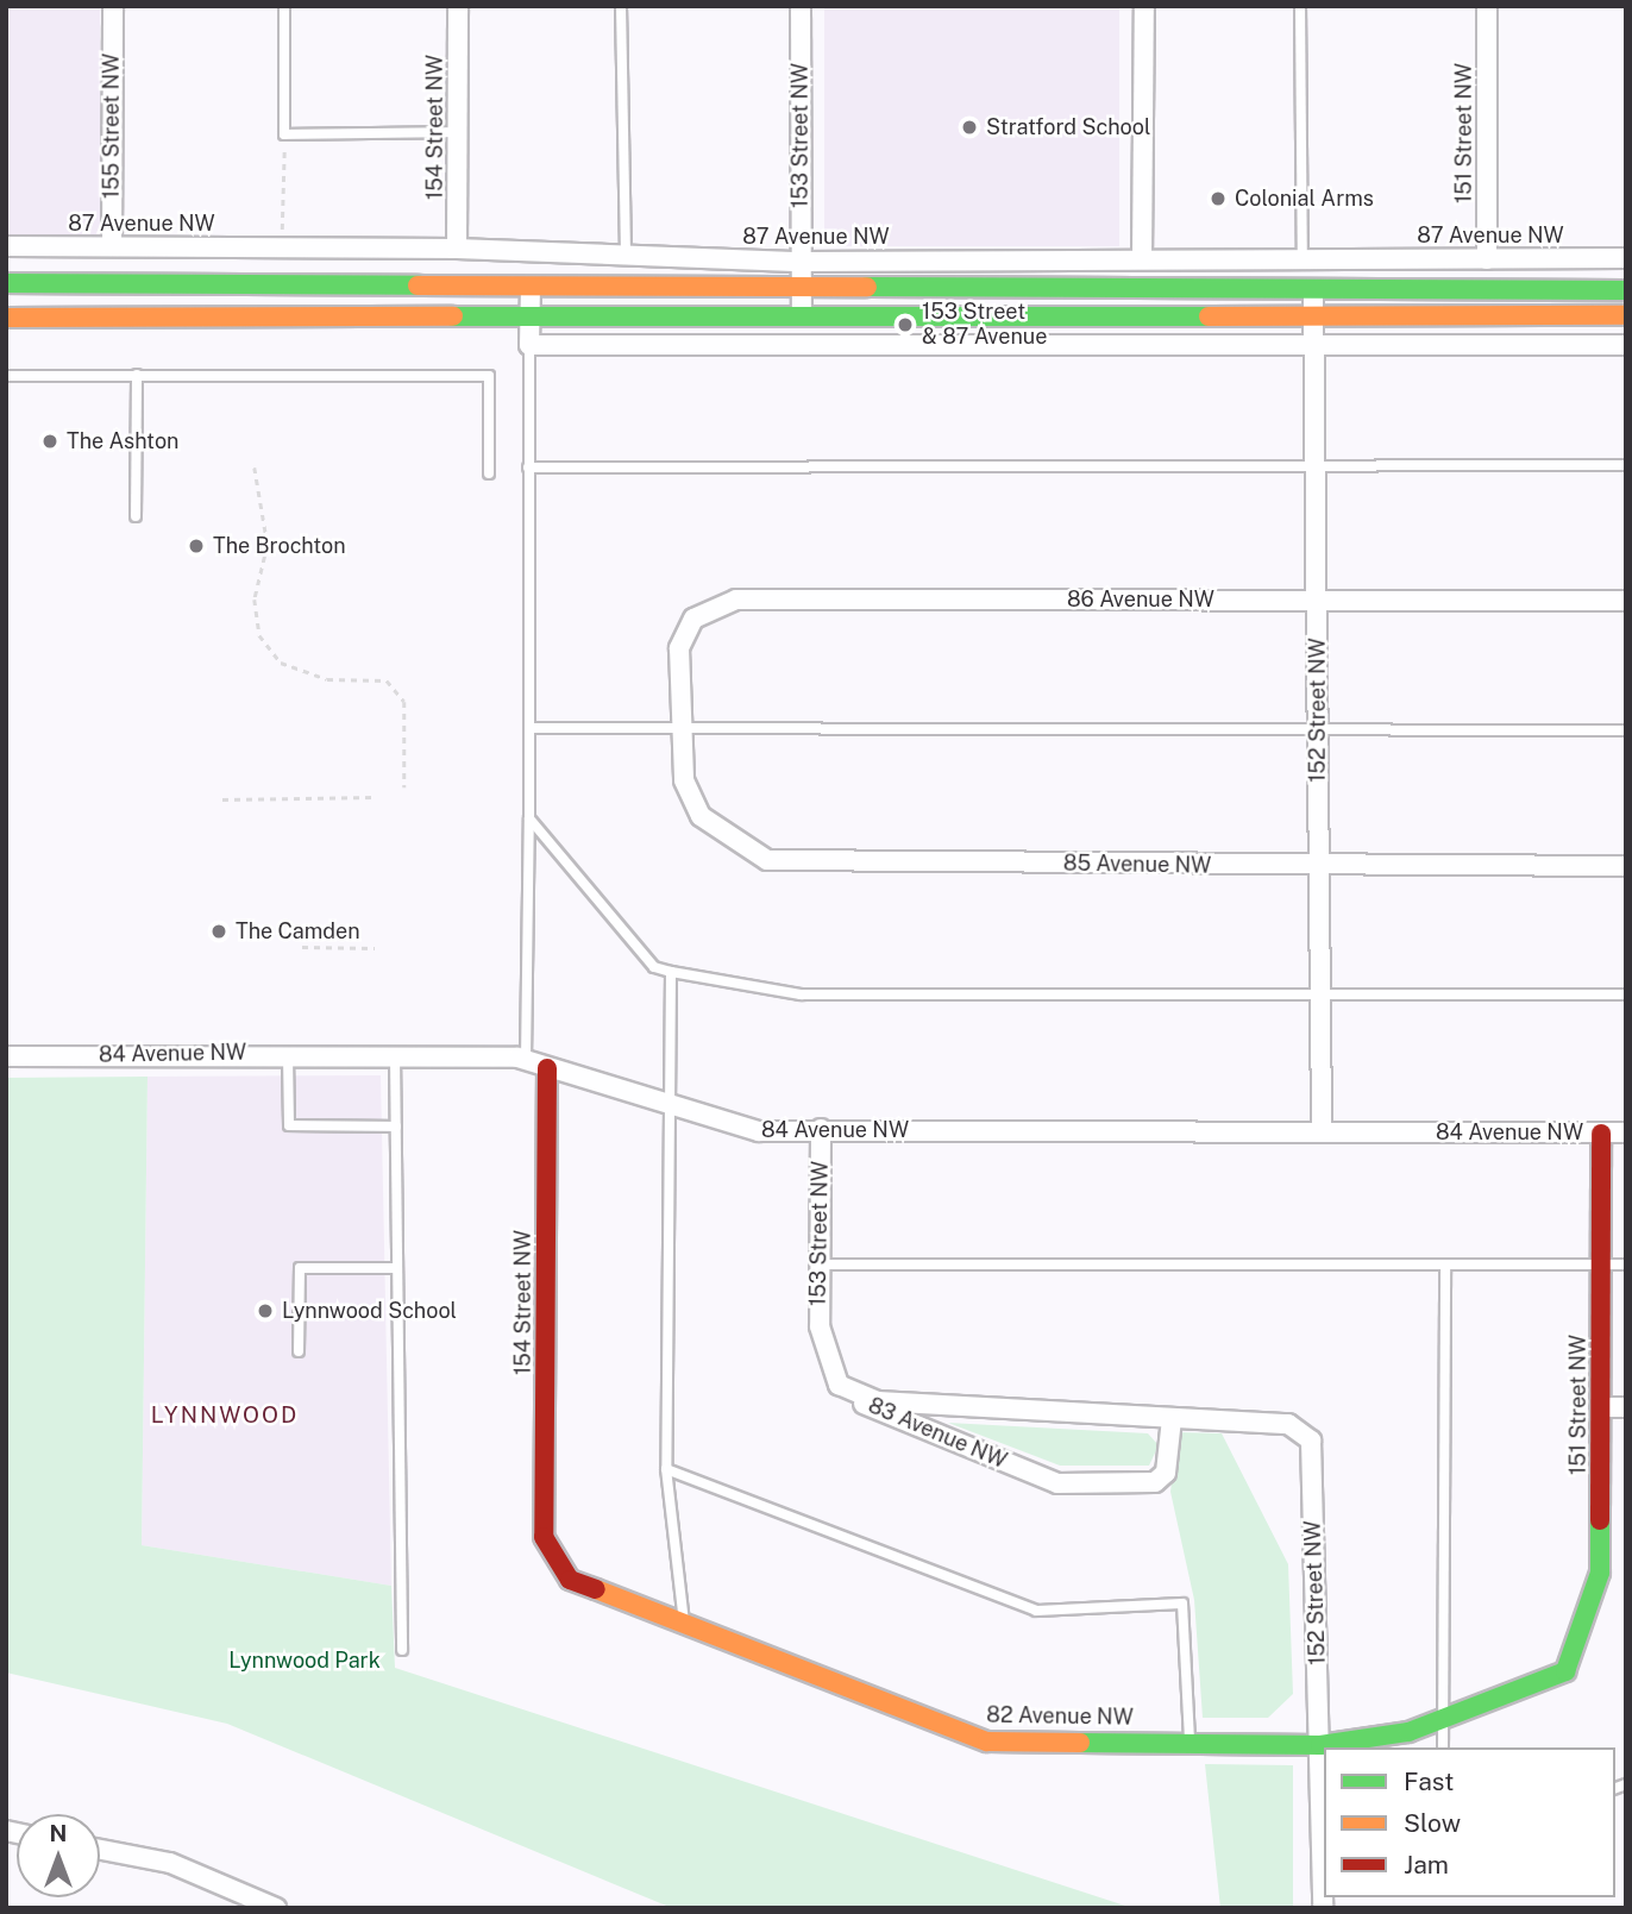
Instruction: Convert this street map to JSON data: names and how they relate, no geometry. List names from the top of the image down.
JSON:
{
  "streets": {
    "main road": ["154 Street NW", "151 Street NW", "82 Avenue NW"],
    "street": [
      "155 Street NW",
      "153 Street NW",
      "87 Avenue NW",
      "86 Avenue NW",
      "152 Street NW",
      "85 Avenue NW",
      "84 Avenue NW",
      "83 Avenue NW"
    ]
  },
  "crossings": [
    ["155 Street NW", "87 Avenue NW"],
    ["154 Street NW", "87 Avenue NW"],
    ["154 Street NW", "84 Avenue NW"],
    ["154 Street NW", "82 Avenue NW"],
    ["151 Street NW", "87 Avenue NW"],
    ["151 Street NW", "84 Avenue NW"],
    ["151 Street NW", "82 Avenue NW"],
    ["153 Street NW", "87 Avenue NW"],
    ["153 Street NW", "84 Avenue NW"],
    ["153 Street NW", "83 Avenue NW"],
    ["86 Avenue NW", "152 Street NW"],
    ["86 Avenue NW", "85 Avenue NW"],
    ["152 Street NW", "85 Avenue NW"],
    ["152 Street NW", "84 Avenue NW"],
    ["152 Street NW", "83 Avenue NW"],
    ["152 Street NW", "82 Avenue NW"]
  ],
  "districts": ["LYNNWOOD"],
  "parks": ["Lynnwood Park"],
  "places": [
    "Stratford School",
    "Colonial Arms",
    "153 Street & 87 Avenue",
    "The Ashton",
    "The Brochton",
    "The Camden",
    "Lynnwood School"
  ],
  "legend": ["Fast", "Slow", "Jam"],
  "north": "top"
}
